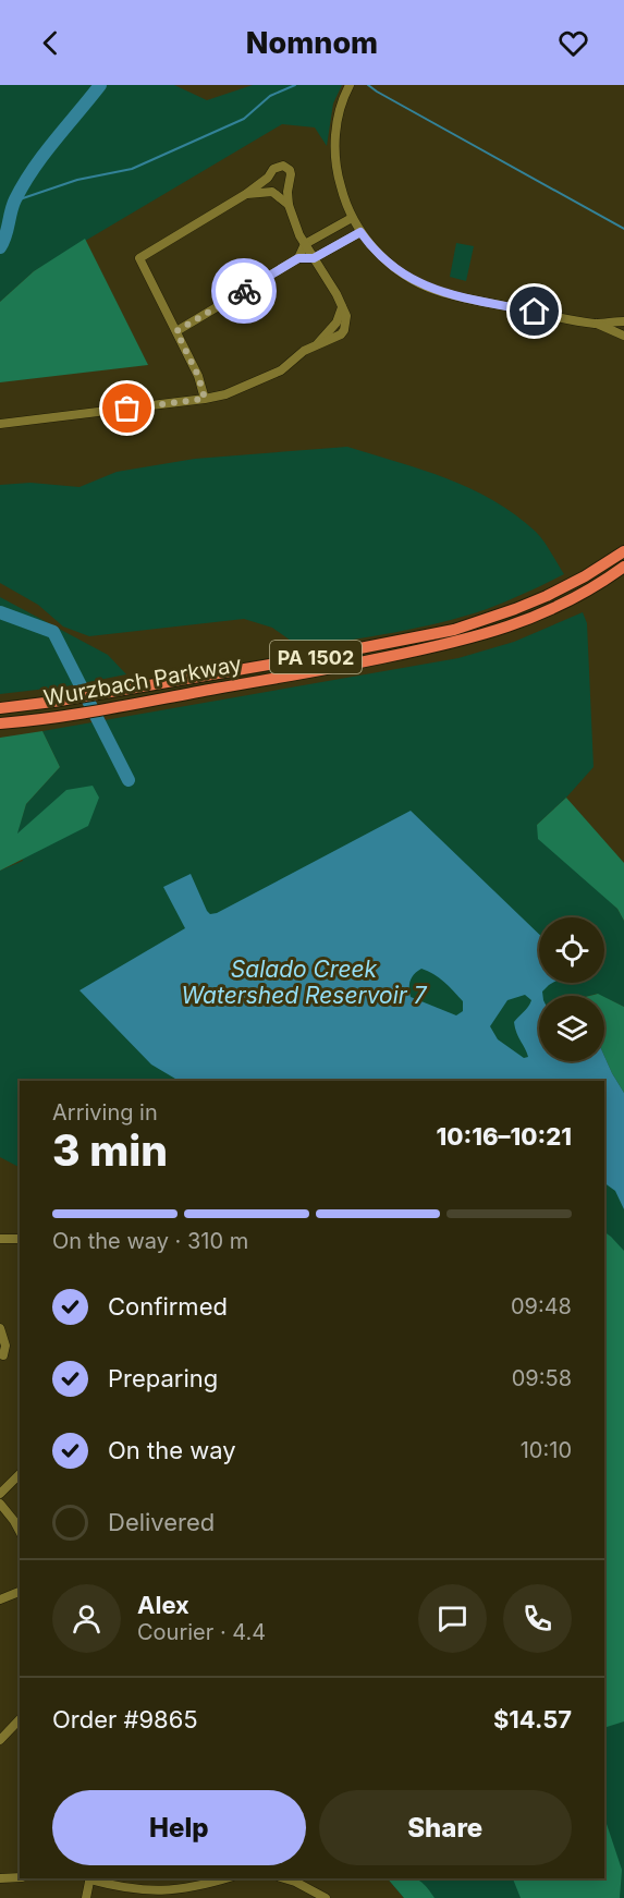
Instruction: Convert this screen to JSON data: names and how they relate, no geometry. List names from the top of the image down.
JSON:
{
  "streets": {
    "highway": ["PA 1502", "Wurzbach Parkway"]
  },
  "water": ["Salado Creek Watershed Reservoir 7"],
  "page": {
    "header": "Nomnom",
    "heading": ["3 min", "Arriving in", "10:16–10:21"],
    "panel": [
      "Alex",
      "Courier · 4.4",
      "Order #9865",
      "$14.57"
    ],
    "bar": "On the way · 310 m",
    "list": [
      ["Confirmed", "09:48"],
      ["Preparing", "09:58"],
      ["On the way", "10:10"],
      "Delivered"
    ],
    "buttons": ["Help", "Share"]
  }
}
